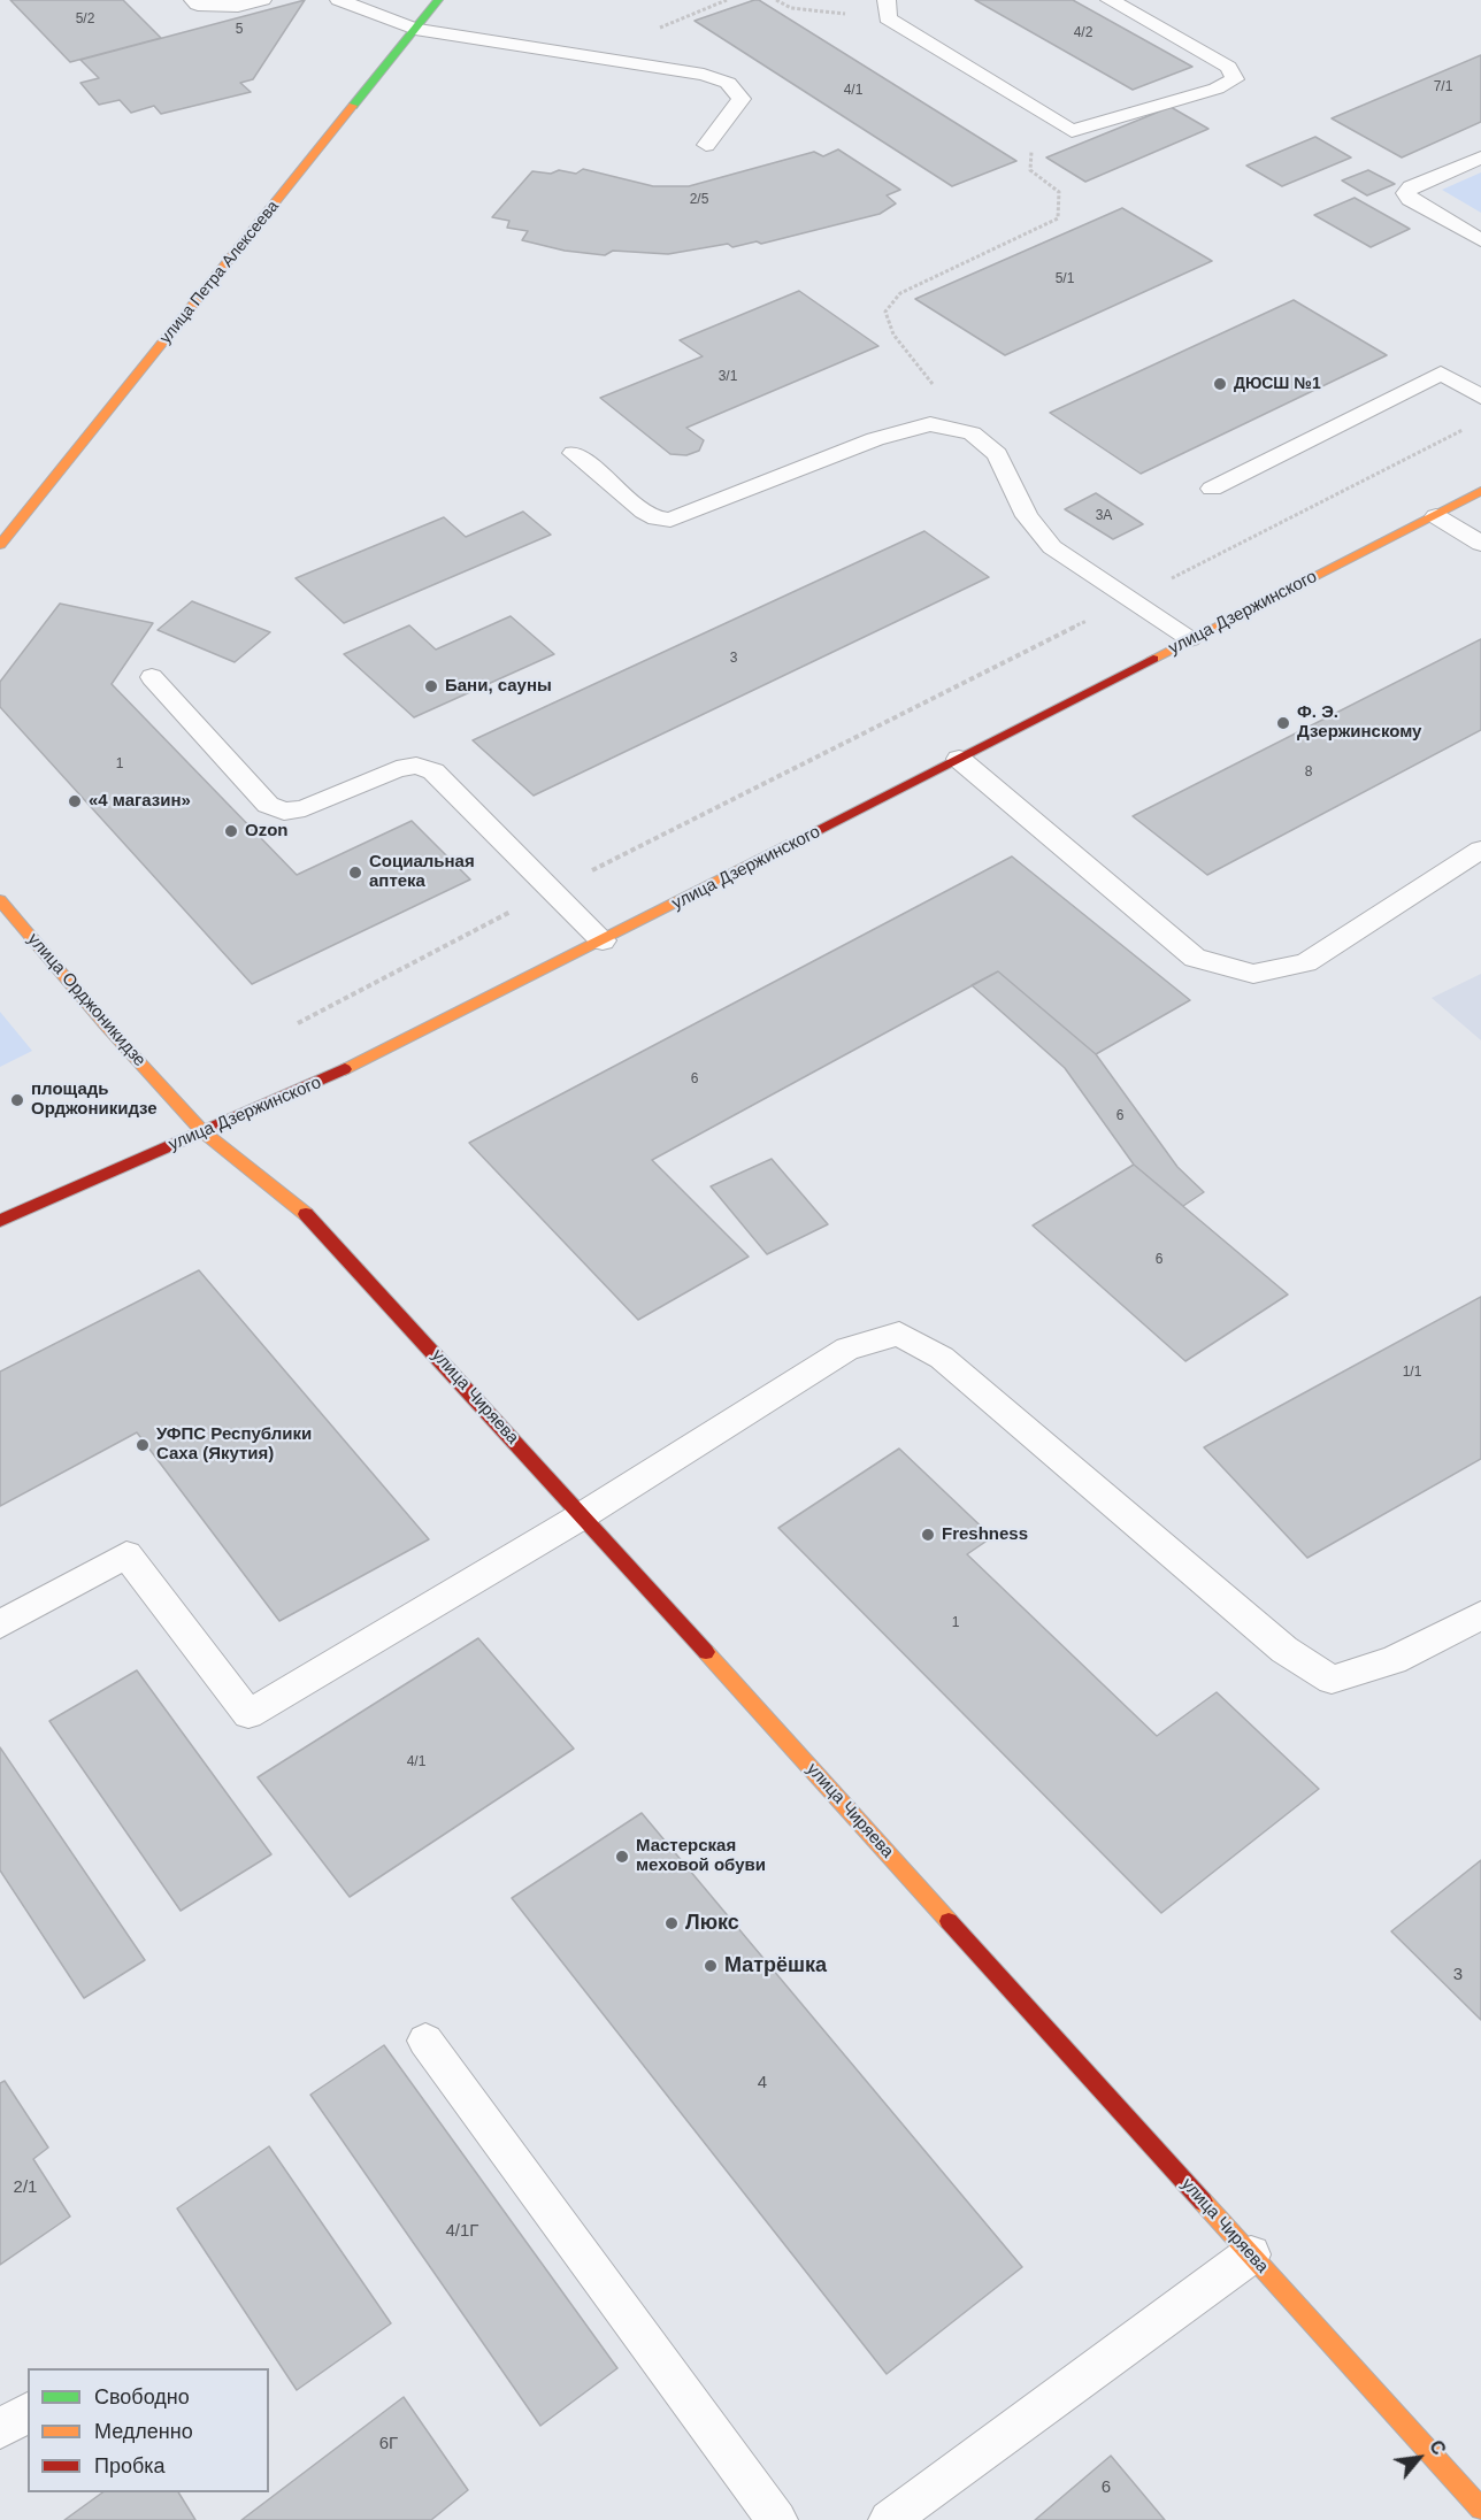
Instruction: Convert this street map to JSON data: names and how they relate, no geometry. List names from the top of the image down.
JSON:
{
  "streets": {
    "main road": [
      "улица Петра Алексеева",
      "улица Дзержинского",
      "улица Орджоникидзе",
      "улица Чиряева"
    ]
  },
  "crossings": [
    ["улица Дзержинского", "улица Орджоникидзе"],
    ["улица Дзержинского", "улица Чиряева"],
    ["улица Орджоникидзе", "улица Чиряева"]
  ],
  "places": [
    "ДЮСШ №1",
    "Бани, сауны",
    "Ф. Э. Дзержинскому",
    "«4 магазин»",
    "Ozon",
    "Социальная аптека",
    "площадь Орджоникидзе",
    "УФПС Республики Саха (Якутия)",
    "Freshness",
    "Мастерская меховой обуви",
    "Люкс",
    "Матрёшка"
  ],
  "house_numbers": [
    "5/2",
    "5",
    "4/2",
    "7/1",
    "4/1",
    "2/5",
    "5/1",
    "3/1",
    "3А",
    "3",
    "1",
    "8",
    "6",
    "6",
    "6",
    "1/1",
    "1",
    "4/1",
    "3",
    "4",
    "2/1",
    "4/1Г",
    "6Г",
    "6"
  ],
  "legend": ["Свободно", "Медленно", "Пробка"],
  "north": "top right"
}
